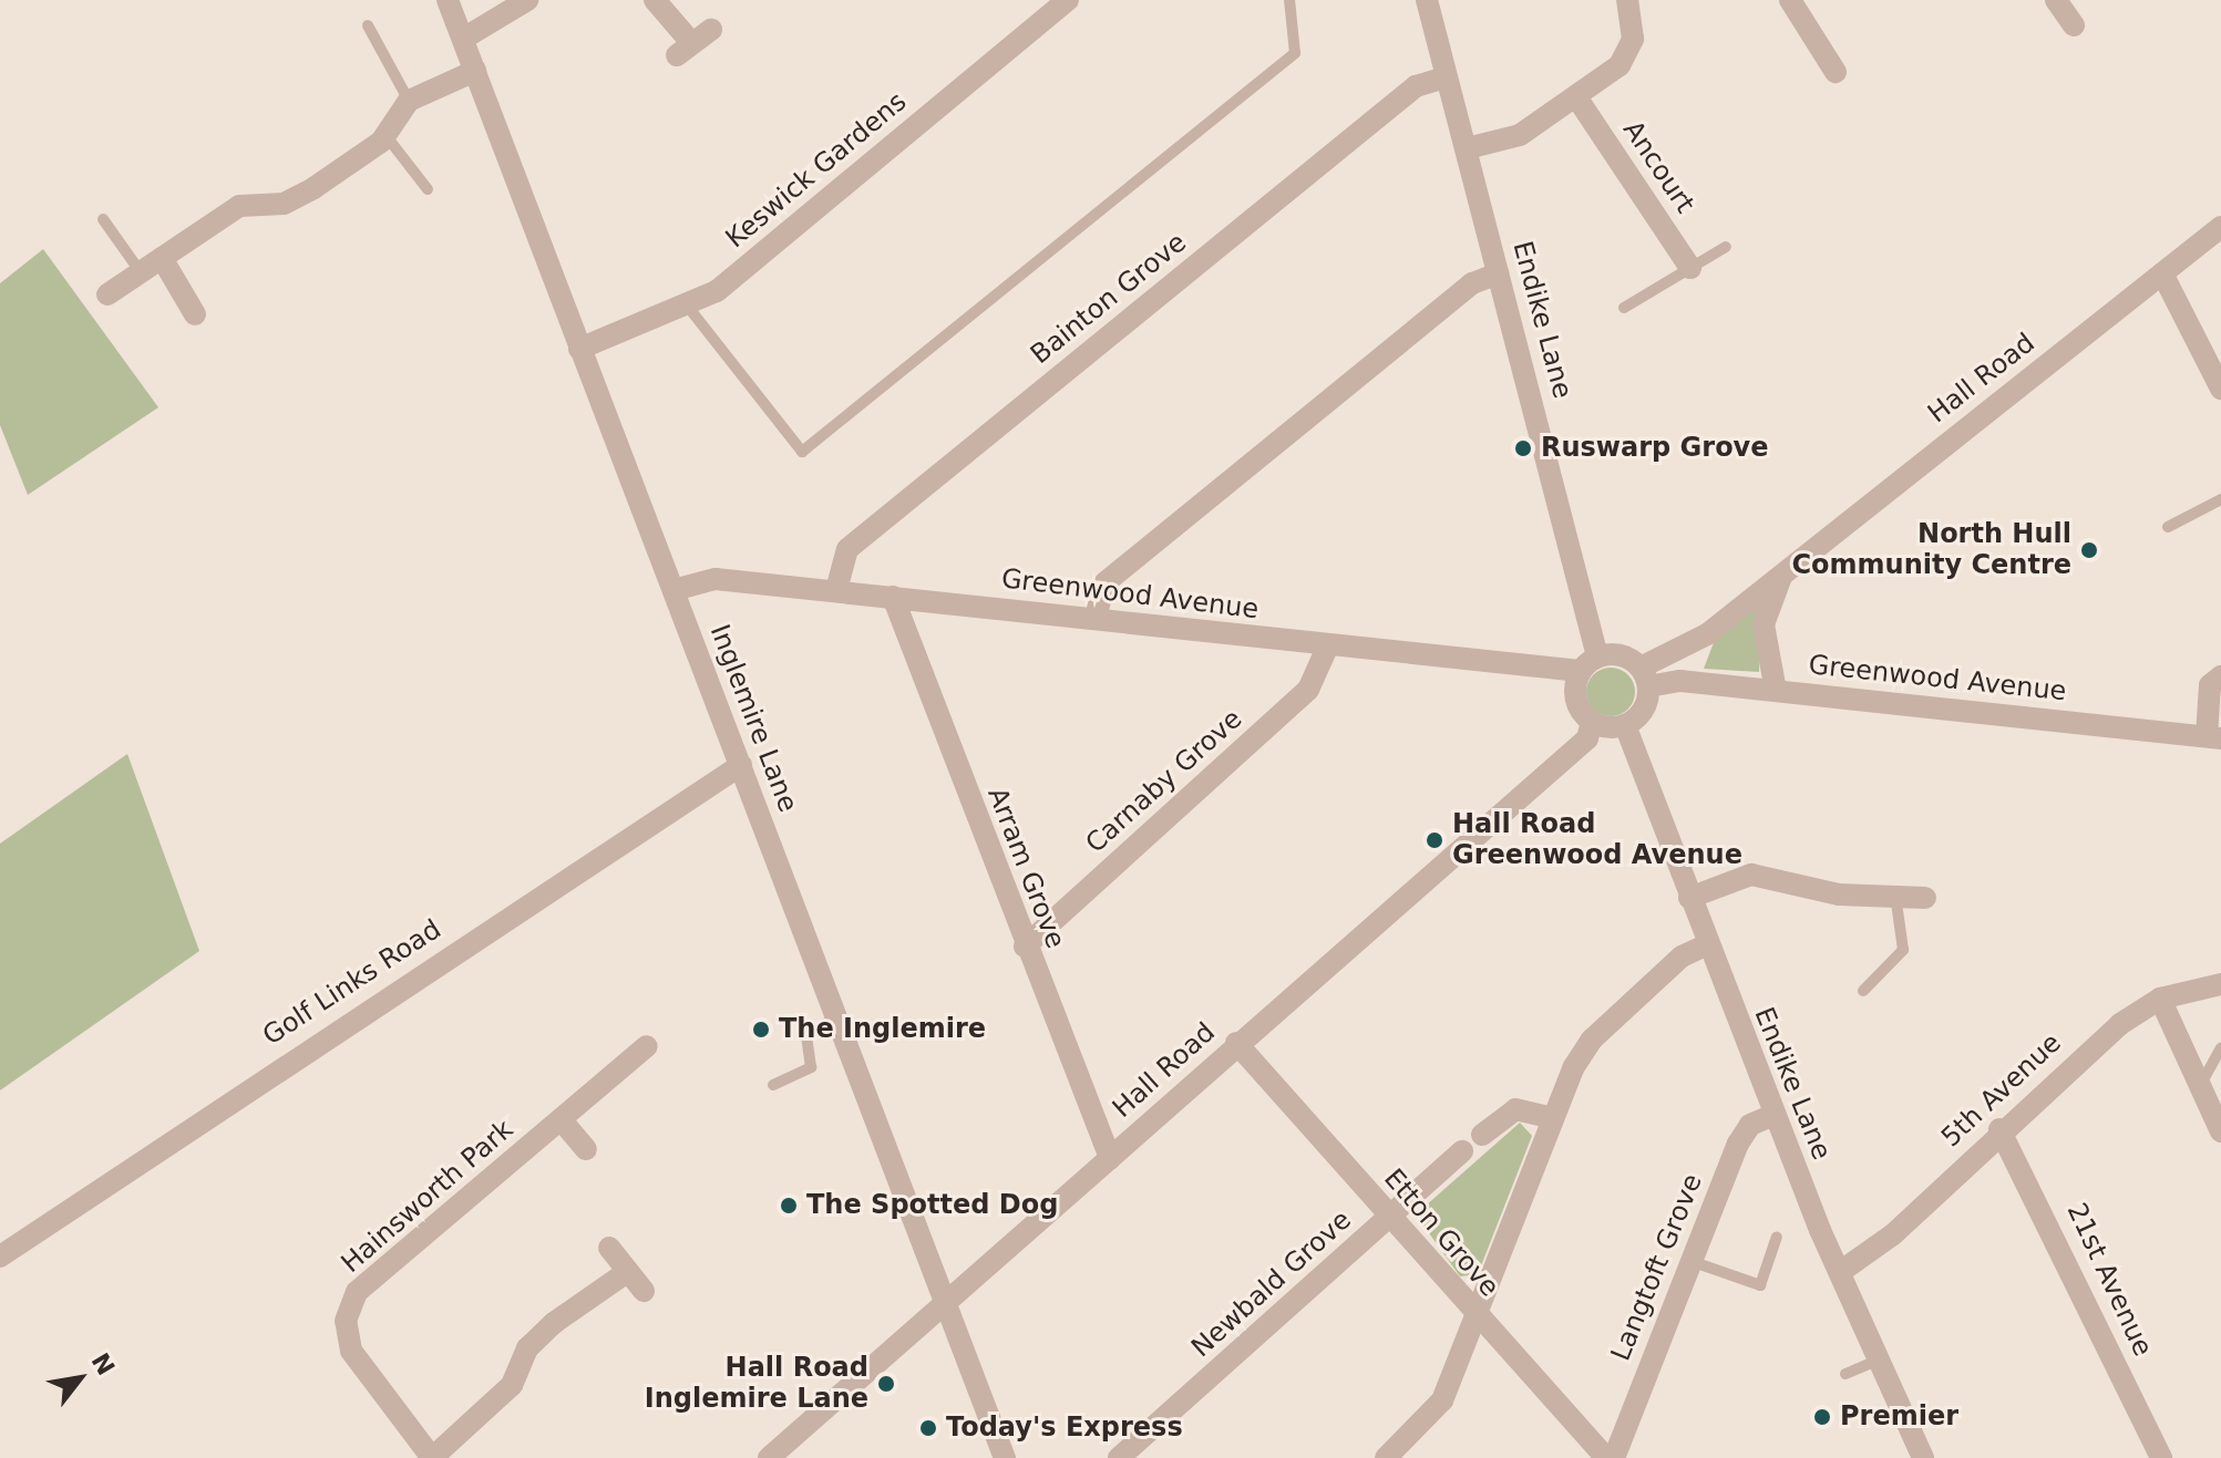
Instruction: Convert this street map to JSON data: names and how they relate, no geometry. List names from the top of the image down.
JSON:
{
  "streets": {
    "street": [
      "Ancourt",
      "Keswick Gardens",
      "Bainton Grove",
      "Endike Lane",
      "Hall Road",
      "Greenwood Avenue",
      "Inglemire Lane",
      "Carnaby Grove",
      "Arram Grove",
      "Golf Links Road",
      "5th Avenue",
      "Hainsworth Park",
      "Etton Grove",
      "Langtoft Grove",
      "21st Avenue",
      "Newbald Grove"
    ]
  },
  "crossings": [
    ["Keswick Gardens", "Inglemire Lane"],
    ["Bainton Grove", "Endike Lane"],
    ["Bainton Grove", "Greenwood Avenue"],
    ["Endike Lane", "Hall Road"],
    ["Endike Lane", "Greenwood Avenue"],
    ["Endike Lane", "5th Avenue"],
    ["Endike Lane", "Langtoft Grove"],
    ["Hall Road", "Greenwood Avenue"],
    ["Hall Road", "Inglemire Lane"],
    ["Hall Road", "Arram Grove"],
    ["Hall Road", "Etton Grove"],
    ["Greenwood Avenue", "Inglemire Lane"],
    ["Greenwood Avenue", "Carnaby Grove"],
    ["Greenwood Avenue", "Arram Grove"],
    ["Inglemire Lane", "Golf Links Road"],
    ["Carnaby Grove", "Arram Grove"],
    ["5th Avenue", "21st Avenue"],
    ["Etton Grove", "Newbald Grove"]
  ],
  "places": [
    "Ruswarp Grove",
    "North Hull Community Centre",
    "Hall Road Greenwood Avenue",
    "The Inglemire",
    "The Spotted Dog",
    "Hall Road Inglemire Lane",
    "Premier",
    "Today's Express"
  ],
  "north": "top right"
}
